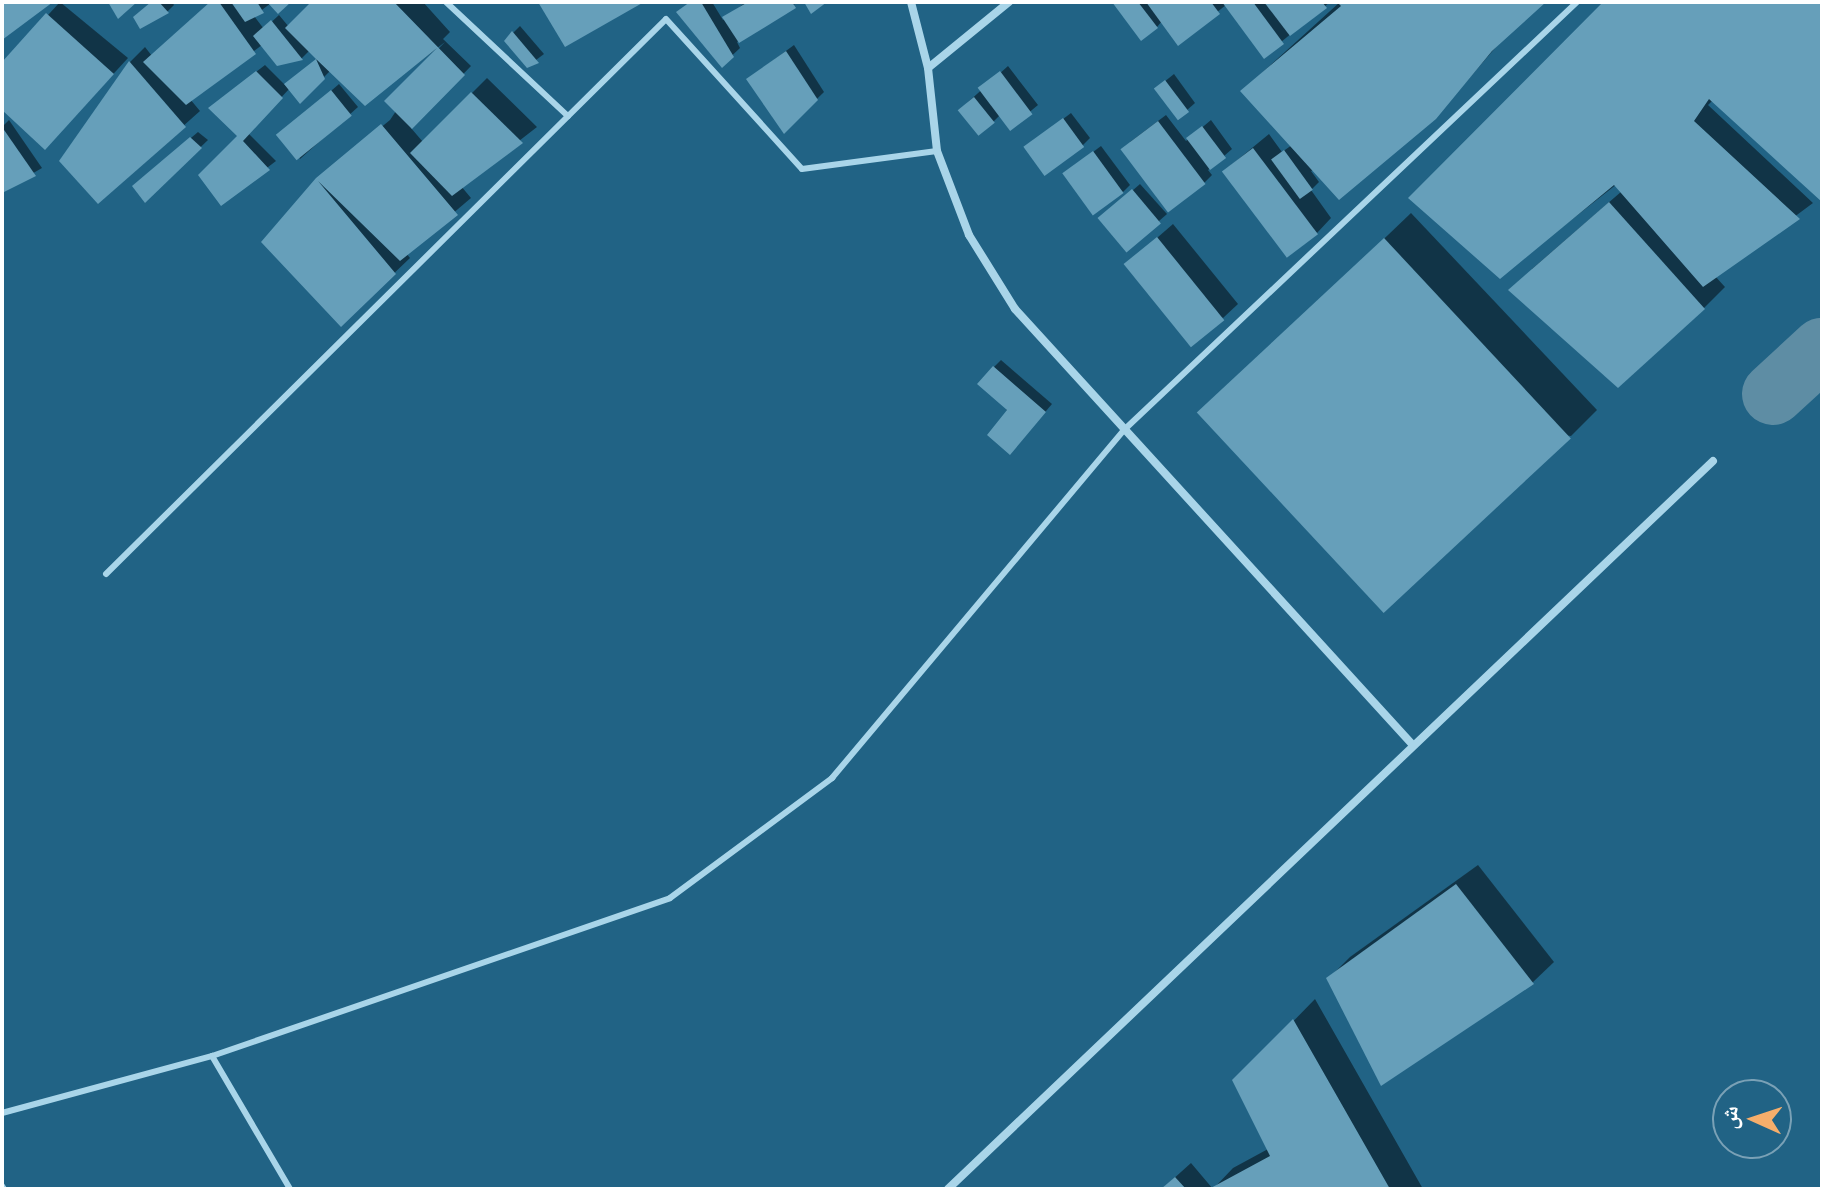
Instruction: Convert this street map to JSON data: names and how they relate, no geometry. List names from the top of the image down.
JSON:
{
  "north": "left"
}
